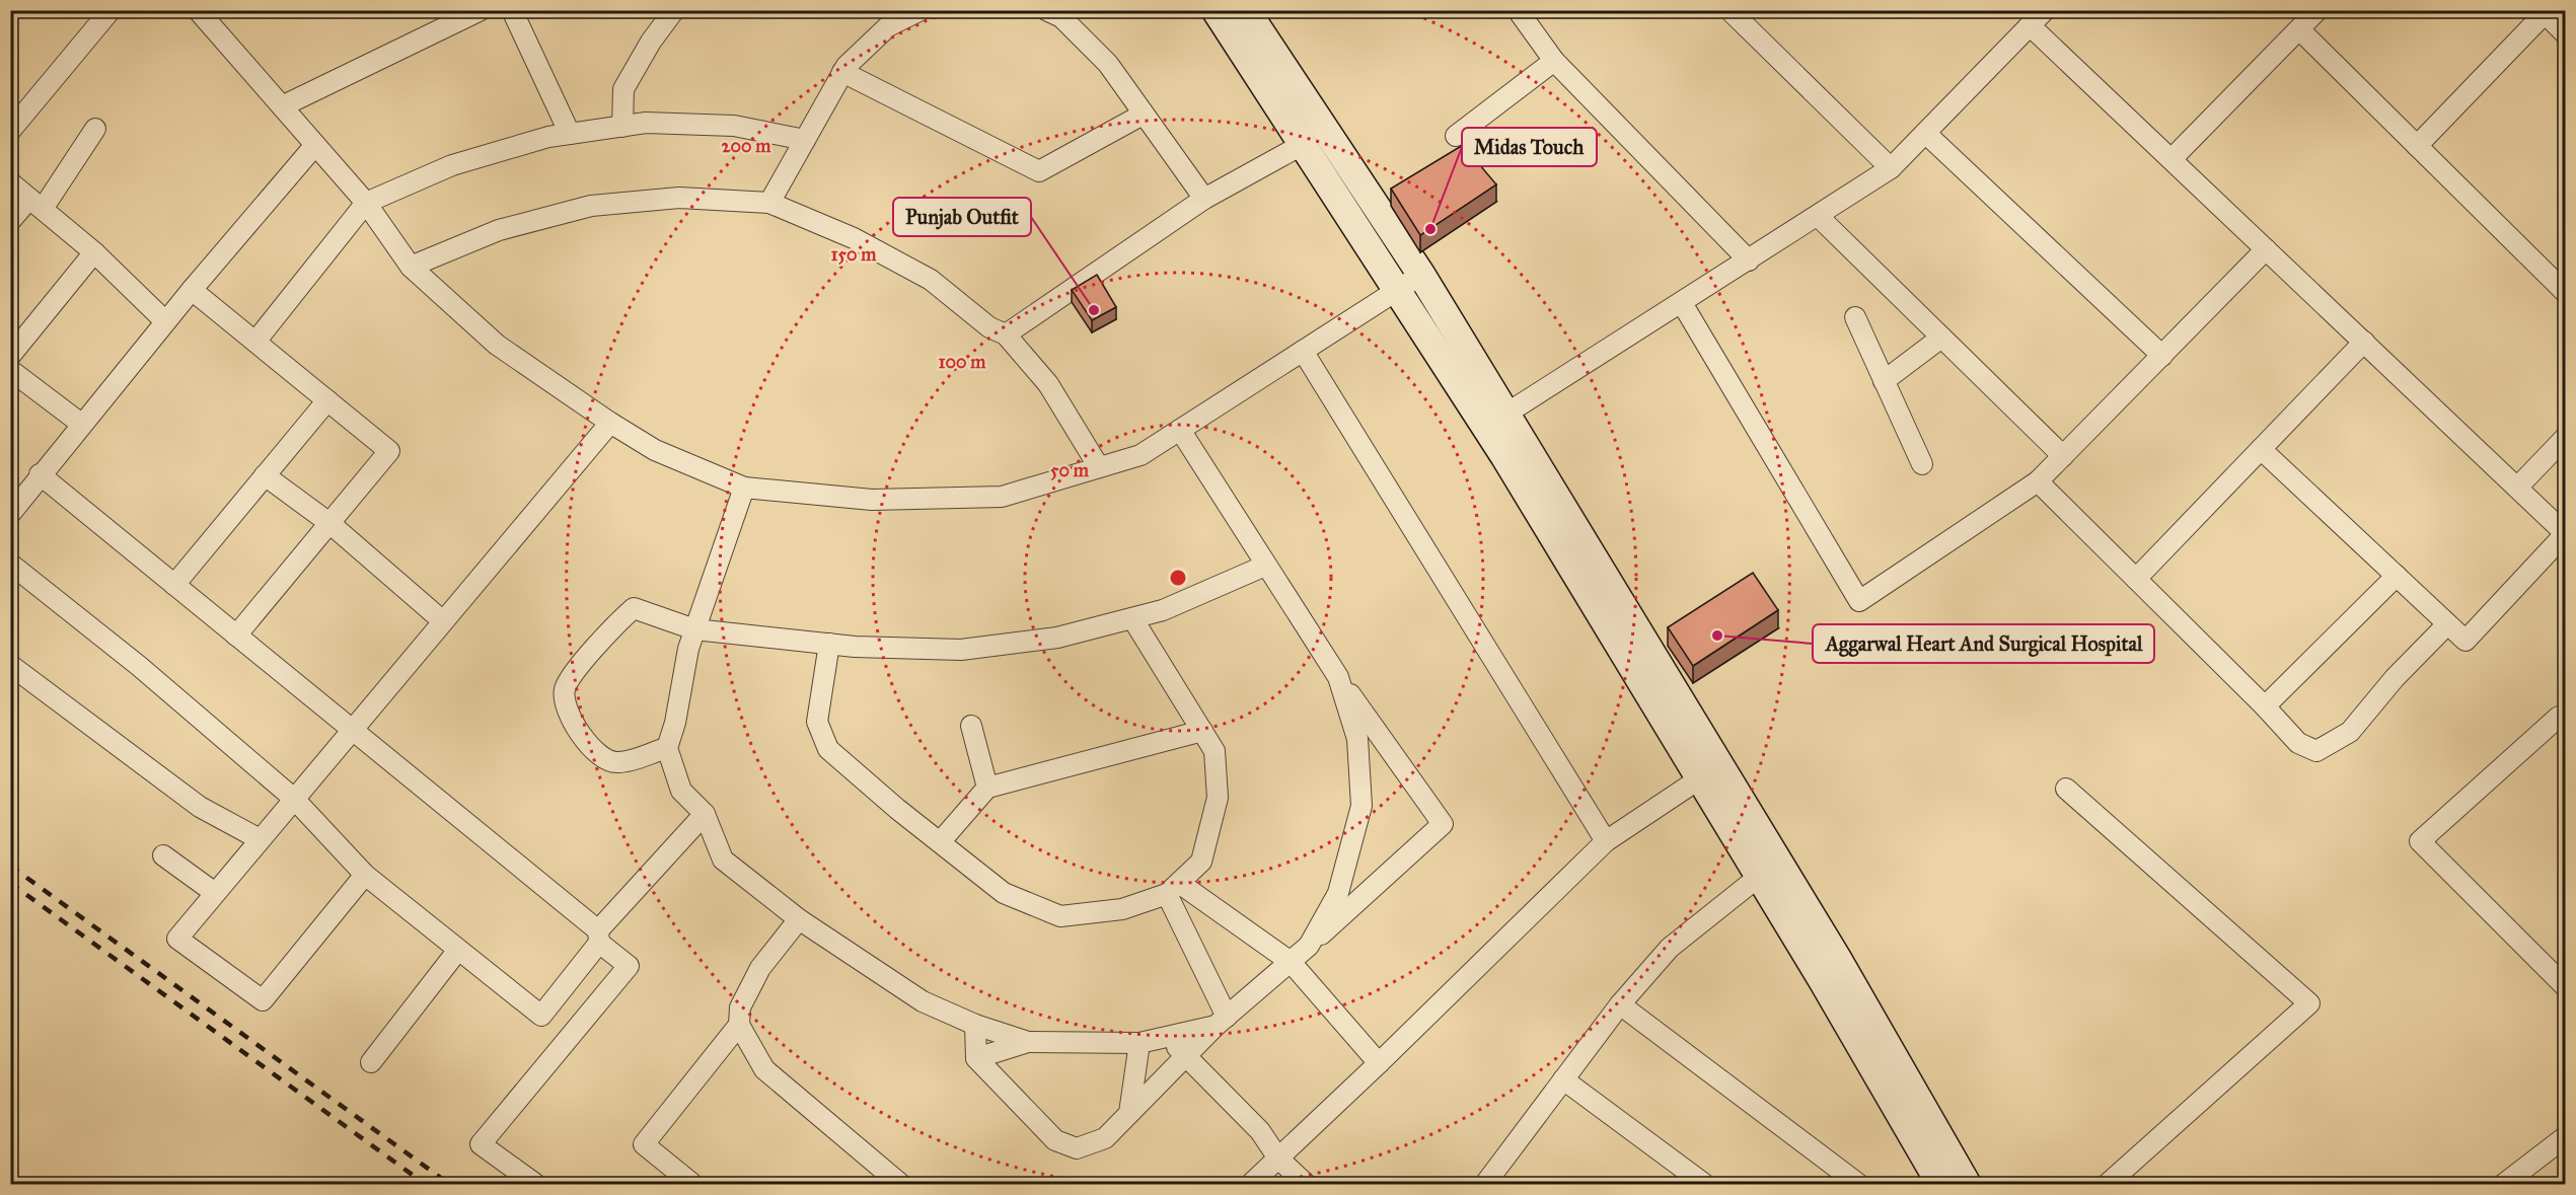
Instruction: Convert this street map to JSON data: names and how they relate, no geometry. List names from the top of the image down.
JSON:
{
  "places": ["Midas Touch", "Punjab Outfit", "Aggarwal Heart And Surgical Hospital"],
  "rings": [
    "200 m",
    "150 m",
    "100 m",
    "50 m"
  ]
}
